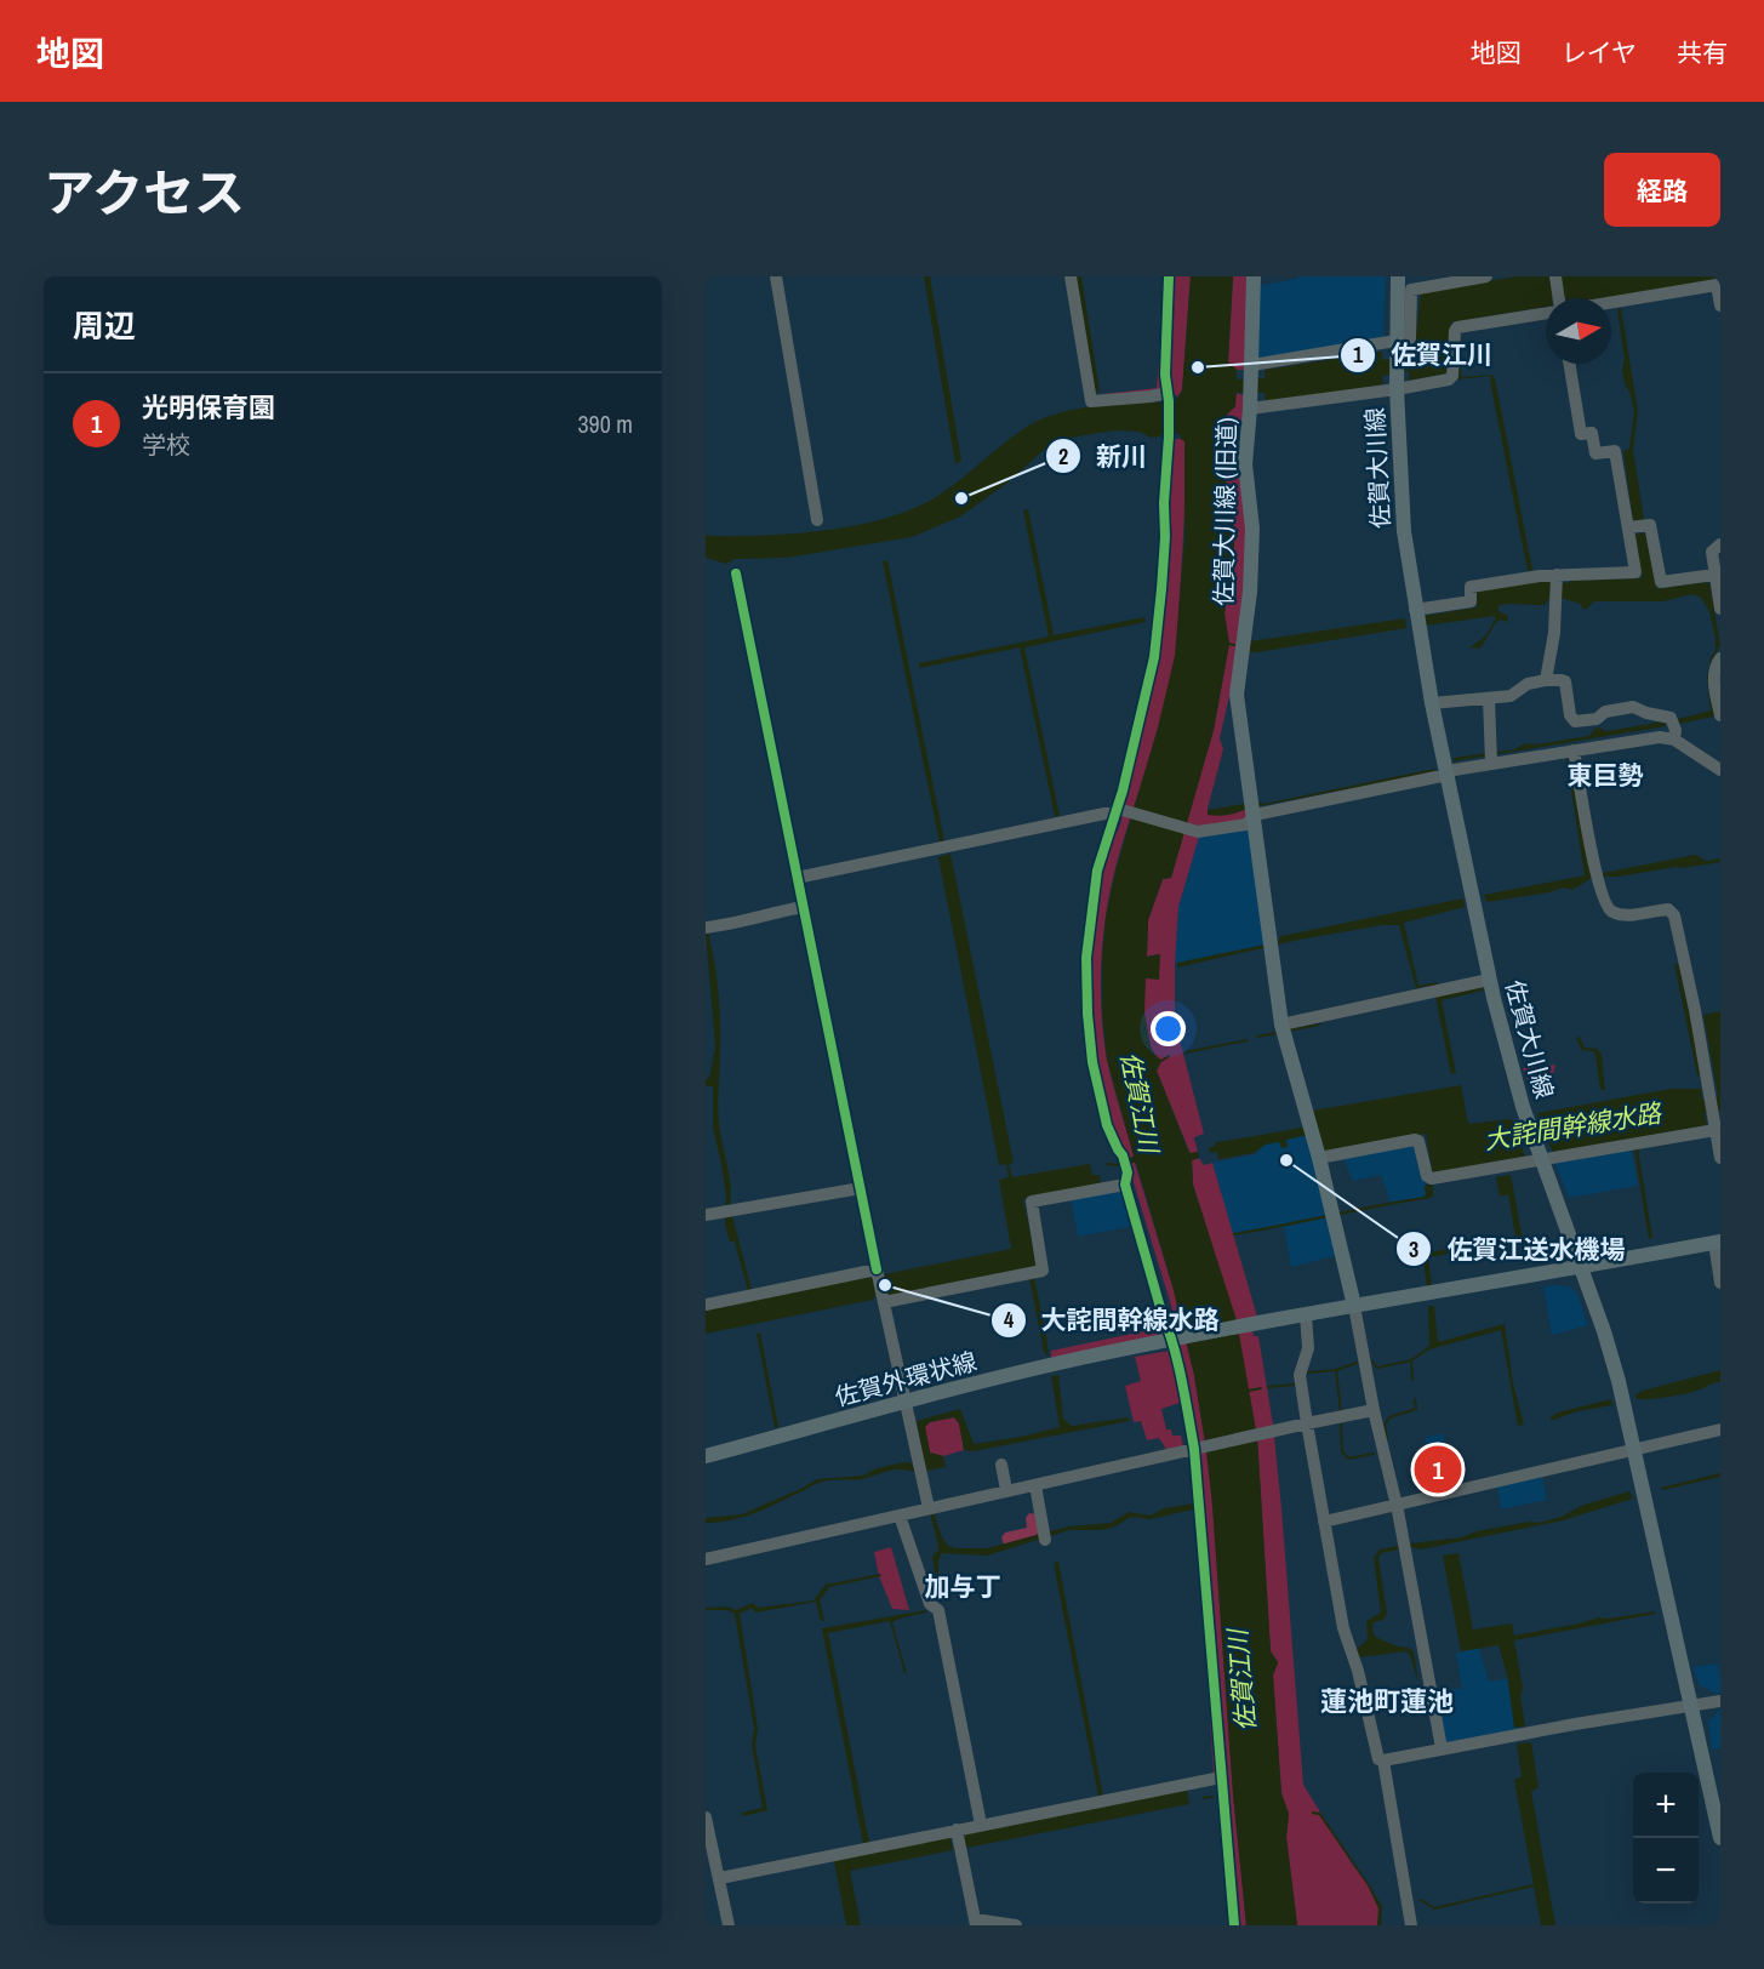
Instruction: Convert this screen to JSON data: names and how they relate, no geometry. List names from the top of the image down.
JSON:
{
  "streets": {
    "main road": ["佐賀大川線", "佐賀大川線 (旧道)", "佐賀外環状線"]
  },
  "crossings": [
    ["佐賀大川線", "佐賀外環状線"]
  ],
  "districts": ["東巨勢", "加与丁", "蓮池町蓮池"],
  "water": ["佐賀江川", "大詫間幹線水路"],
  "places": [
    "佐賀江川",
    "新川",
    "佐賀江送水機場",
    "大詫間幹線水路"
  ],
  "north": "right",
  "page": {
    "header": "地図",
    "nav": ["地図", "レイヤ", "共有"],
    "title": "アクセス",
    "buttons": "経路",
    "heading": "周辺",
    "list": [
      {
        "mark": "1",
        "name": "光明保育園",
        "note": "学校",
        "value": "390 m"
      }
    ],
    "pins": "1",
    "map_buttons": ["+", "−"]
  }
}
